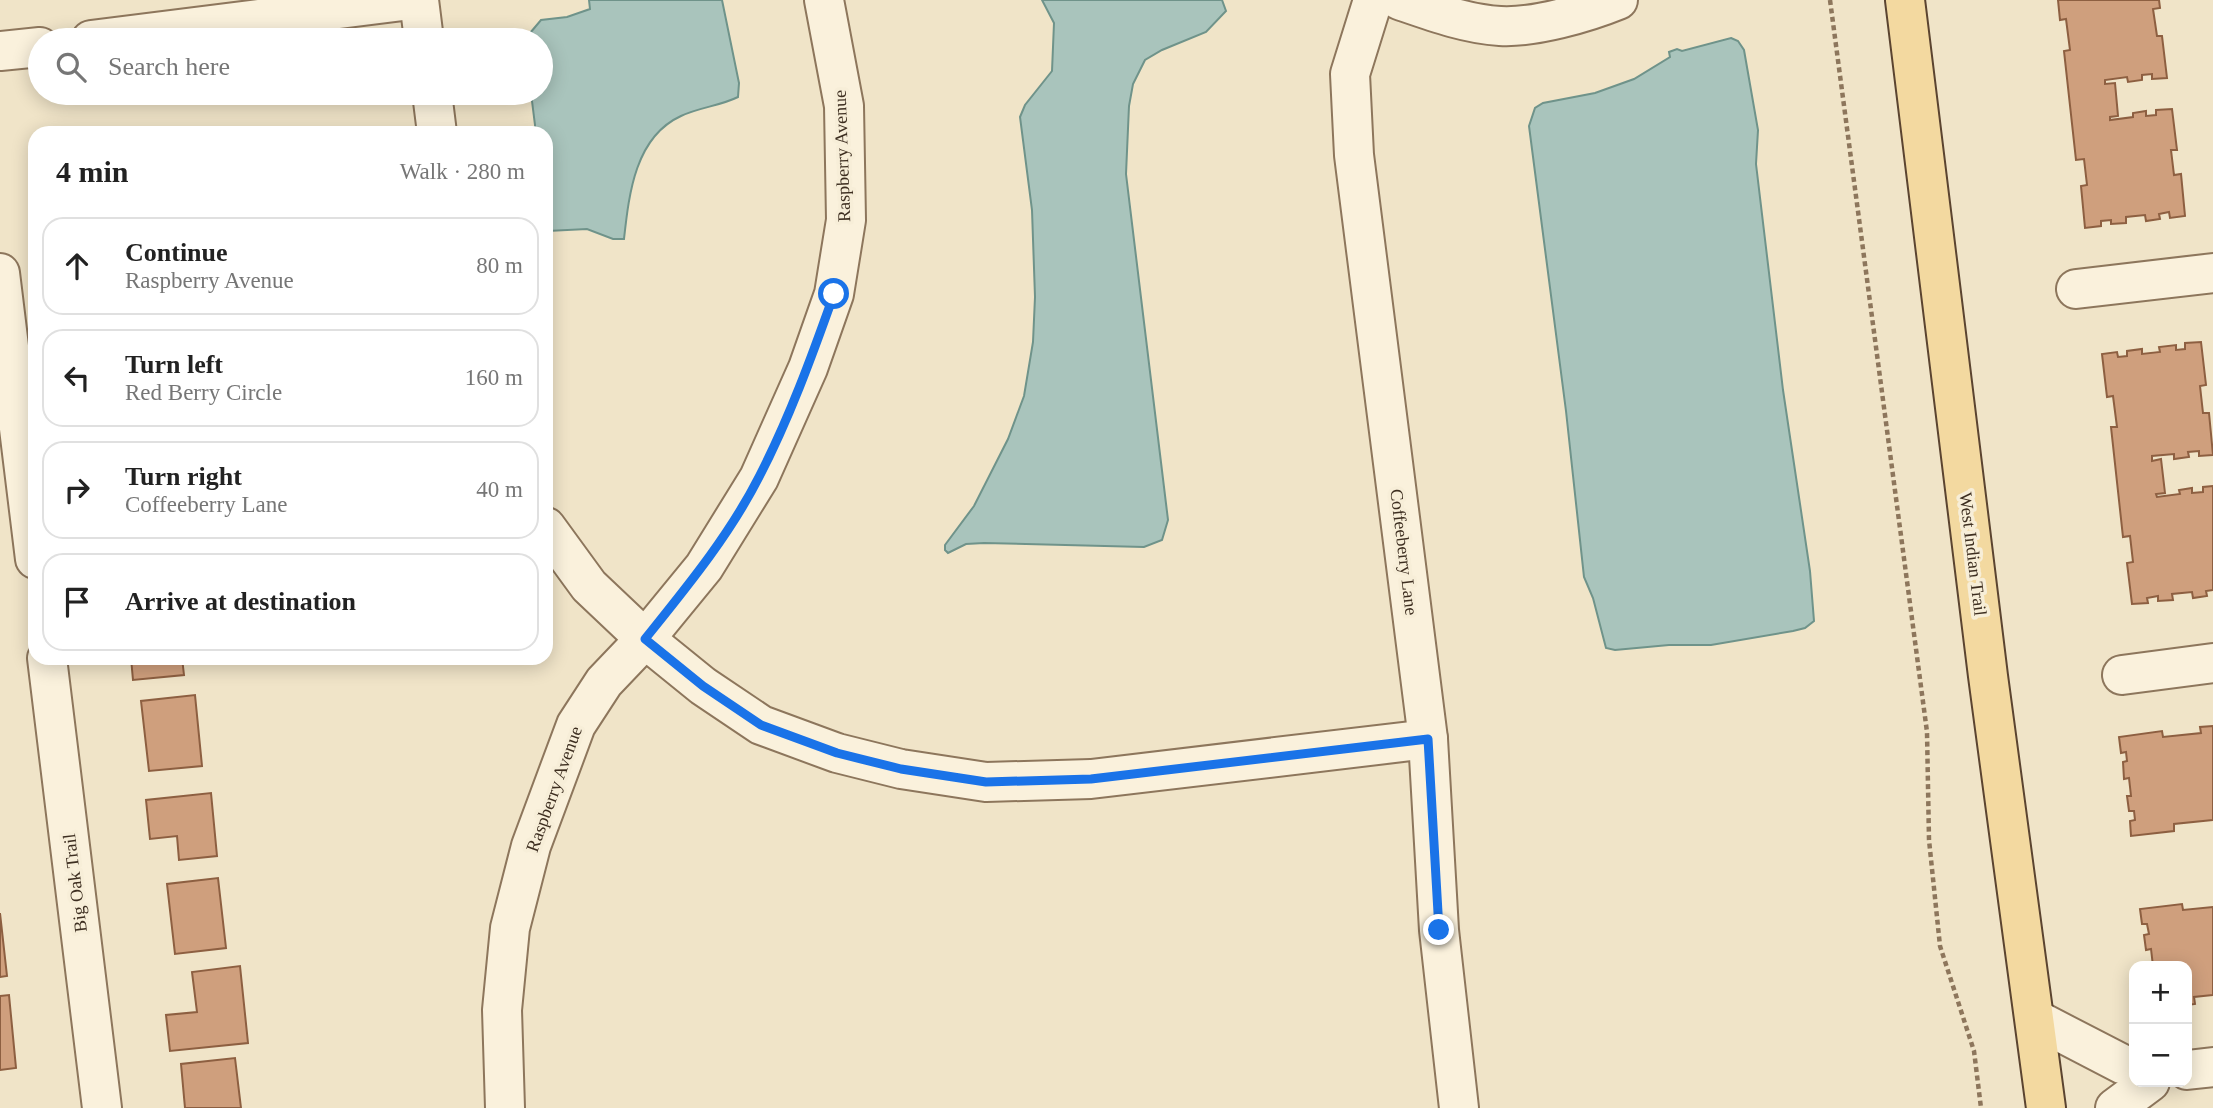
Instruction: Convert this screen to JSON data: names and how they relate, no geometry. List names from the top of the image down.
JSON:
{
  "streets": {
    "main road": ["West Indian Trail"],
    "street": ["Raspberry Avenue", "Coffeeberry Lane", "Big Oak Trail"]
  },
  "page": {
    "search": "Search here",
    "heading": ["4 min", "Walk · 280 m"],
    "list": [
      ["Continue", "Raspberry Avenue", "80 m"],
      ["Turn left", "Red Berry Circle", "160 m"],
      ["Turn right", "Coffeeberry Lane", "40 m"],
      "Arrive at destination"
    ],
    "map_buttons": ["+", "−"]
  }
}
